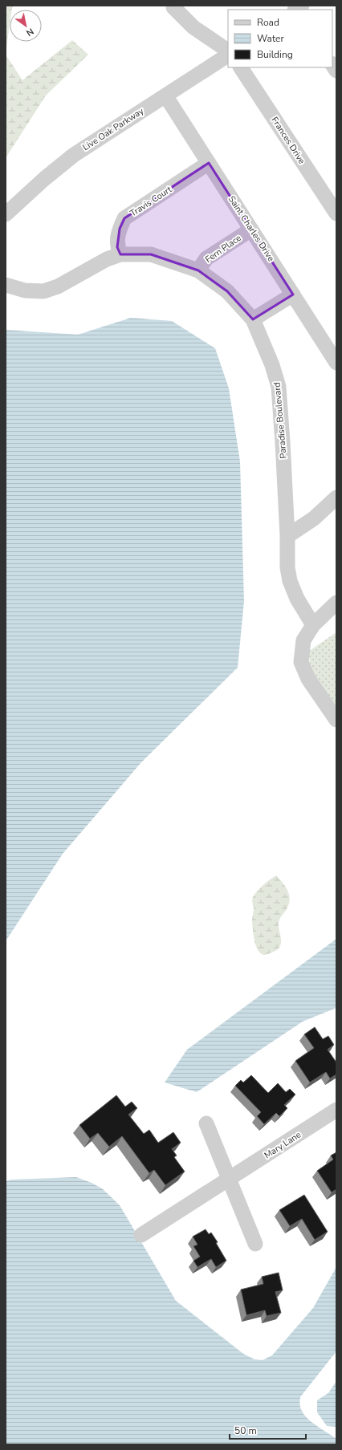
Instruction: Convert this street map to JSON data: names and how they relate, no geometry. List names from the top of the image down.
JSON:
{
  "streets": {
    "street": [
      "Live Oak Parkway",
      "Frances Drive",
      "Travis Court",
      "Saint Charles Drive",
      "Fern Place",
      "Paradise Boulevard",
      "Mary Lane"
    ]
  },
  "crossings": [
    ["Live Oak Parkway", "Saint Charles Drive"],
    ["Travis Court", "Saint Charles Drive"],
    ["Travis Court", "Paradise Boulevard"],
    ["Saint Charles Drive", "Fern Place"],
    ["Fern Place", "Paradise Boulevard"]
  ],
  "legend": ["Road", "Water", "Building"],
  "scale_bar": "50 m",
  "north": "bottom right"
}
